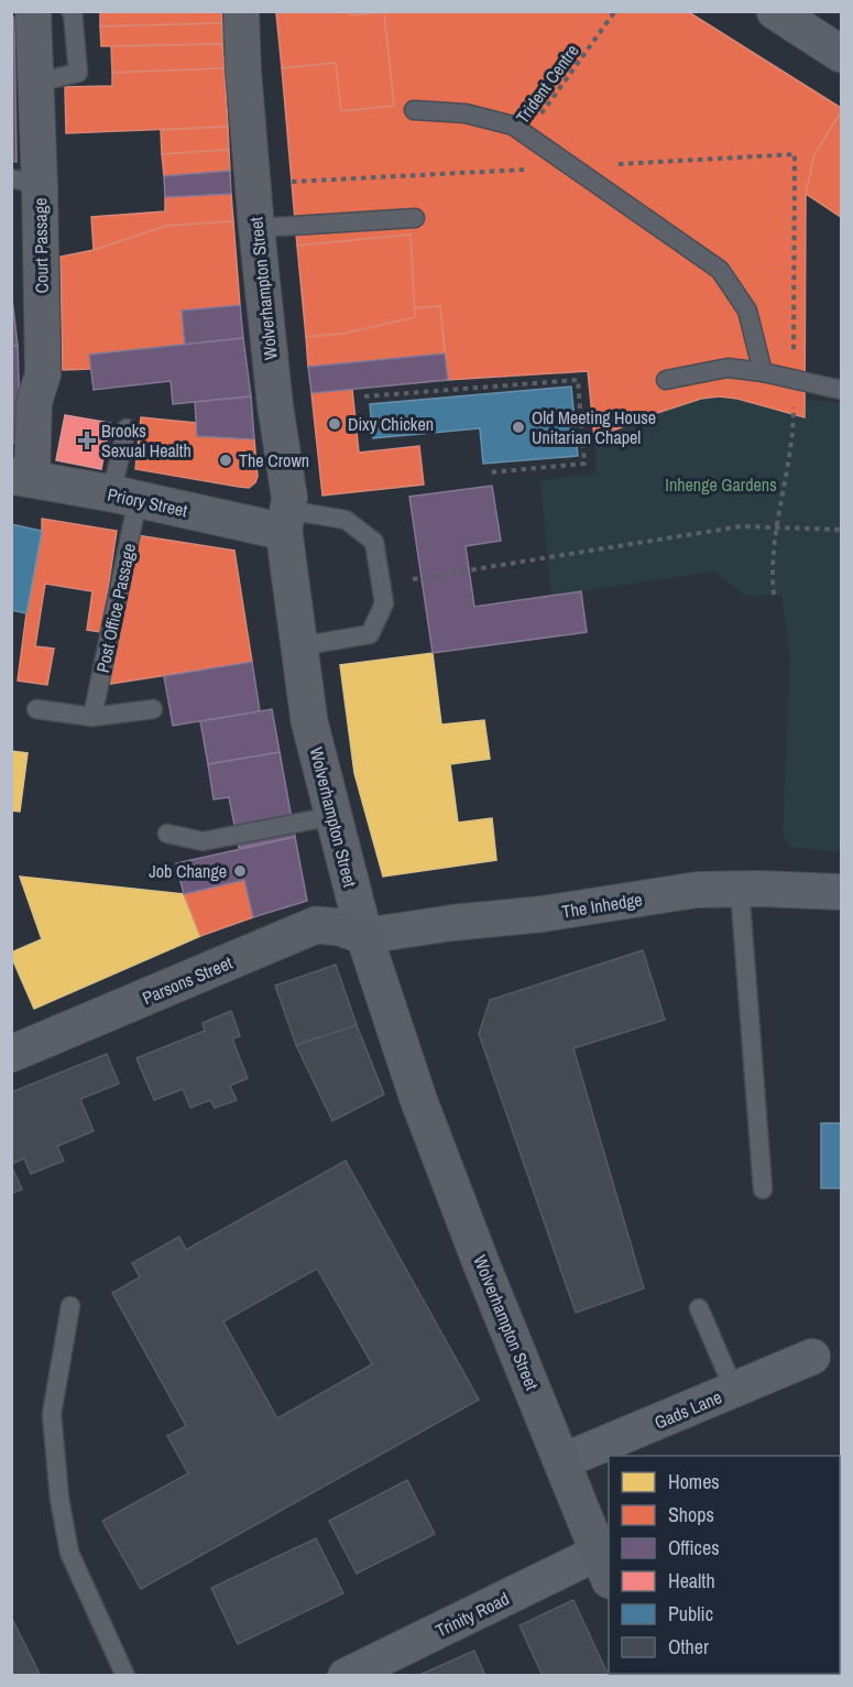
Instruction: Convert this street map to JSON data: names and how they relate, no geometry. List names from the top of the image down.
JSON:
{
  "streets": {
    "main road": ["Wolverhampton Street", "Parsons Street"],
    "street": [
      "Court Passage",
      "Priory Street",
      "The Inhedge",
      "Gads Lane",
      "Trinity Road"
    ],
    "lane": ["Post Office Passage"],
    "path": ["Trident Centre"]
  },
  "crossings": [
    ["Court Passage", "Priory Street"],
    ["Wolverhampton Street", "Priory Street"],
    ["Wolverhampton Street", "The Inhedge"],
    ["Wolverhampton Street", "Parsons Street"],
    ["Wolverhampton Street", "Gads Lane"],
    ["Wolverhampton Street", "Trinity Road"],
    ["Priory Street", "Post Office Passage"],
    ["The Inhedge", "Parsons Street"]
  ],
  "parks": ["Inhenge Gardens"],
  "places": {
    "other": [
      "Dixy Chicken",
      "Old Meeting House Unitarian Chapel",
      "The Crown",
      "Job Change"
    ],
    "health": ["Brooks Sexual Health"]
  },
  "legend": [
    "Homes",
    "Shops",
    "Offices",
    "Health",
    "Public",
    "Other"
  ]
}
